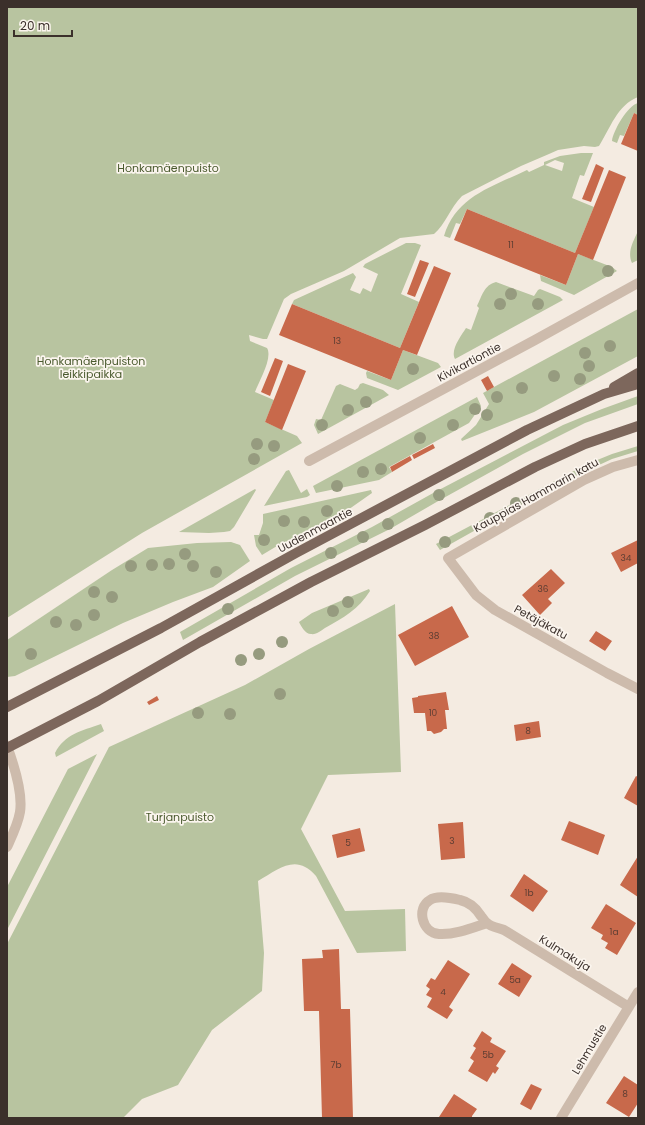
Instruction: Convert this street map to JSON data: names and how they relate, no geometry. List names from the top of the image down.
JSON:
{
  "streets": {
    "main road": ["Uudenmaantie"],
    "street": [
      "Kivikartiontie",
      "Kauppias Hammarin katu",
      "Petäjäkatu",
      "Kulmakuja",
      "Lehmustie"
    ]
  },
  "crossings": [
    ["Kauppias Hammarin katu", "Petäjäkatu"],
    ["Kulmakuja", "Lehmustie"]
  ],
  "parks": ["Honkamäenpuisto", "Honkamäenpuiston leikkipaikka", "Turjanpuisto"],
  "house_numbers": [
    "11",
    "13",
    "34",
    "36",
    "38",
    "10",
    "8",
    "3",
    "5",
    "1b",
    "1a",
    "5a",
    "4",
    "5b",
    "7b",
    "8"
  ],
  "scale_bar": "20 m"
}
